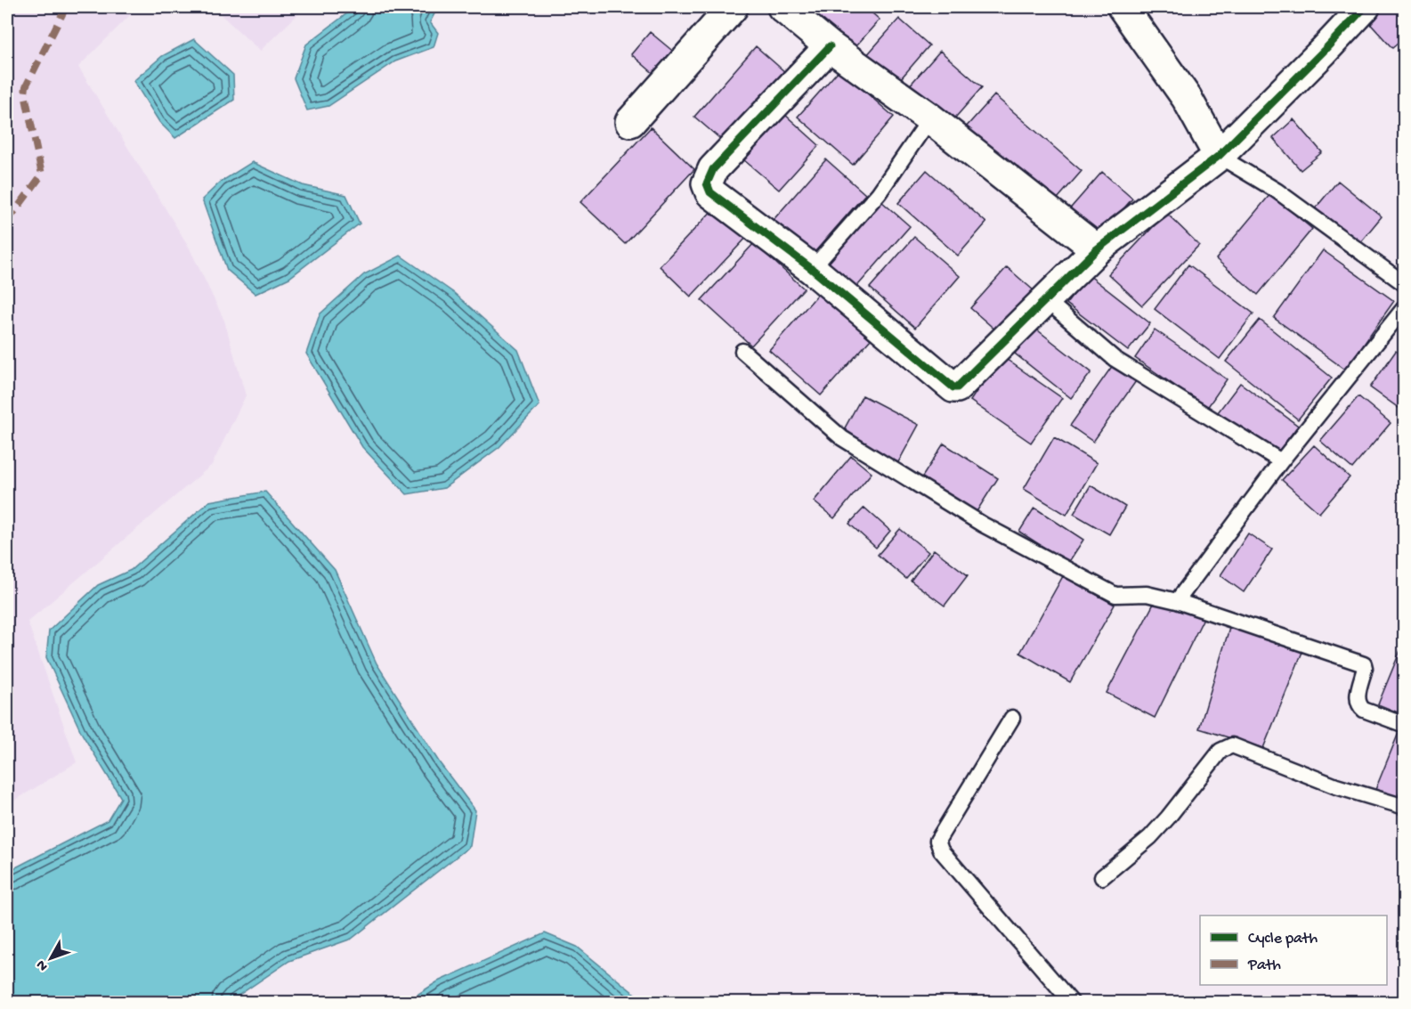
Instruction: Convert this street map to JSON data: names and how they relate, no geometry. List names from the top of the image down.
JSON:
{
  "legend": ["Cycle path", "Path"],
  "north": "bottom left"
}
